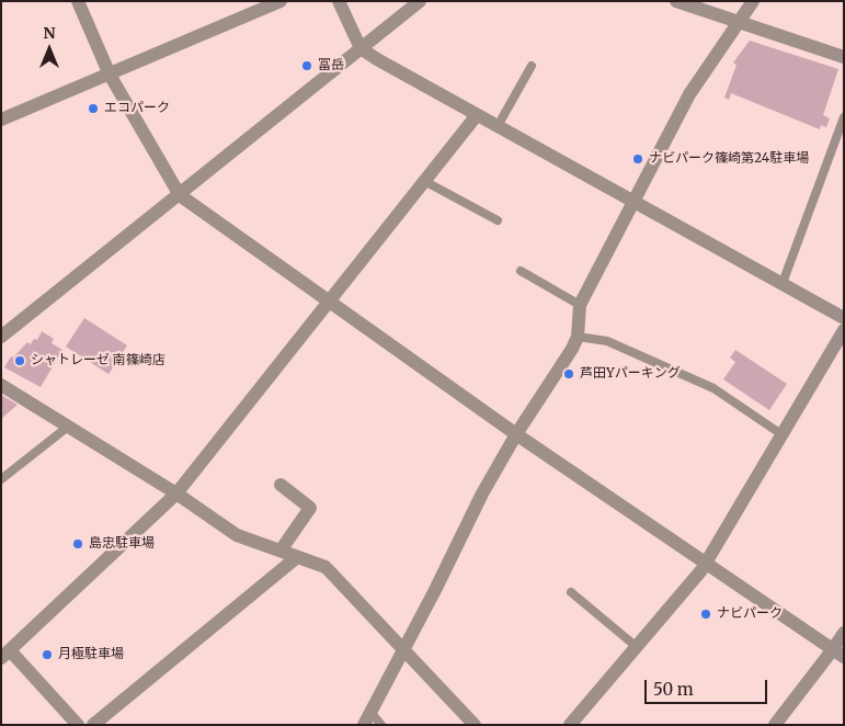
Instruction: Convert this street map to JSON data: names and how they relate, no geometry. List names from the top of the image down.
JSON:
{
  "places": [
    "冨岳",
    "エコパーク",
    "ナビパーク篠崎第24駐車場",
    "シャトレーゼ 南篠崎店",
    "芦田Yパーキング",
    "島忠駐車場",
    "ナビパーク",
    "月極駐車場"
  ],
  "scale_bar": "50 m",
  "north": "top"
}
